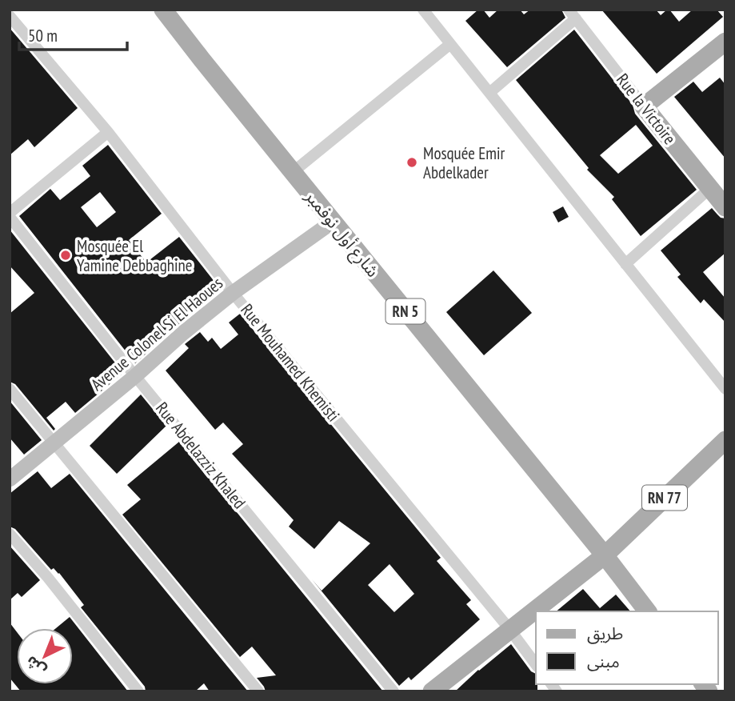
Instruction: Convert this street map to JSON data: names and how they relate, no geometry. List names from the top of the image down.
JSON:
{
  "streets": {
    "main road": [
      "Rue la Victoire",
      "شارع أول نوفمبر",
      "RN 5",
      "Avenue Colonel Si El Haoues",
      "RN 77"
    ],
    "street": ["Rue Mouhamed Khemisti", "Rue Abdelazziz Khaled"]
  },
  "crossings": [
    ["شارع أول نوفمبر", "Avenue Colonel Si El Haoues"],
    ["شارع أول نوفمبر", "RN 77"],
    ["Avenue Colonel Si El Haoues", "Rue Mouhamed Khemisti"],
    ["Avenue Colonel Si El Haoues", "Rue Abdelazziz Khaled"]
  ],
  "places": ["Mosquée Emir Abdelkader", "Mosquée El Yamine Debbaghine"],
  "legend": ["طريق", "مبنى"],
  "scale_bar": "50 m",
  "north": "bottom left"
}
